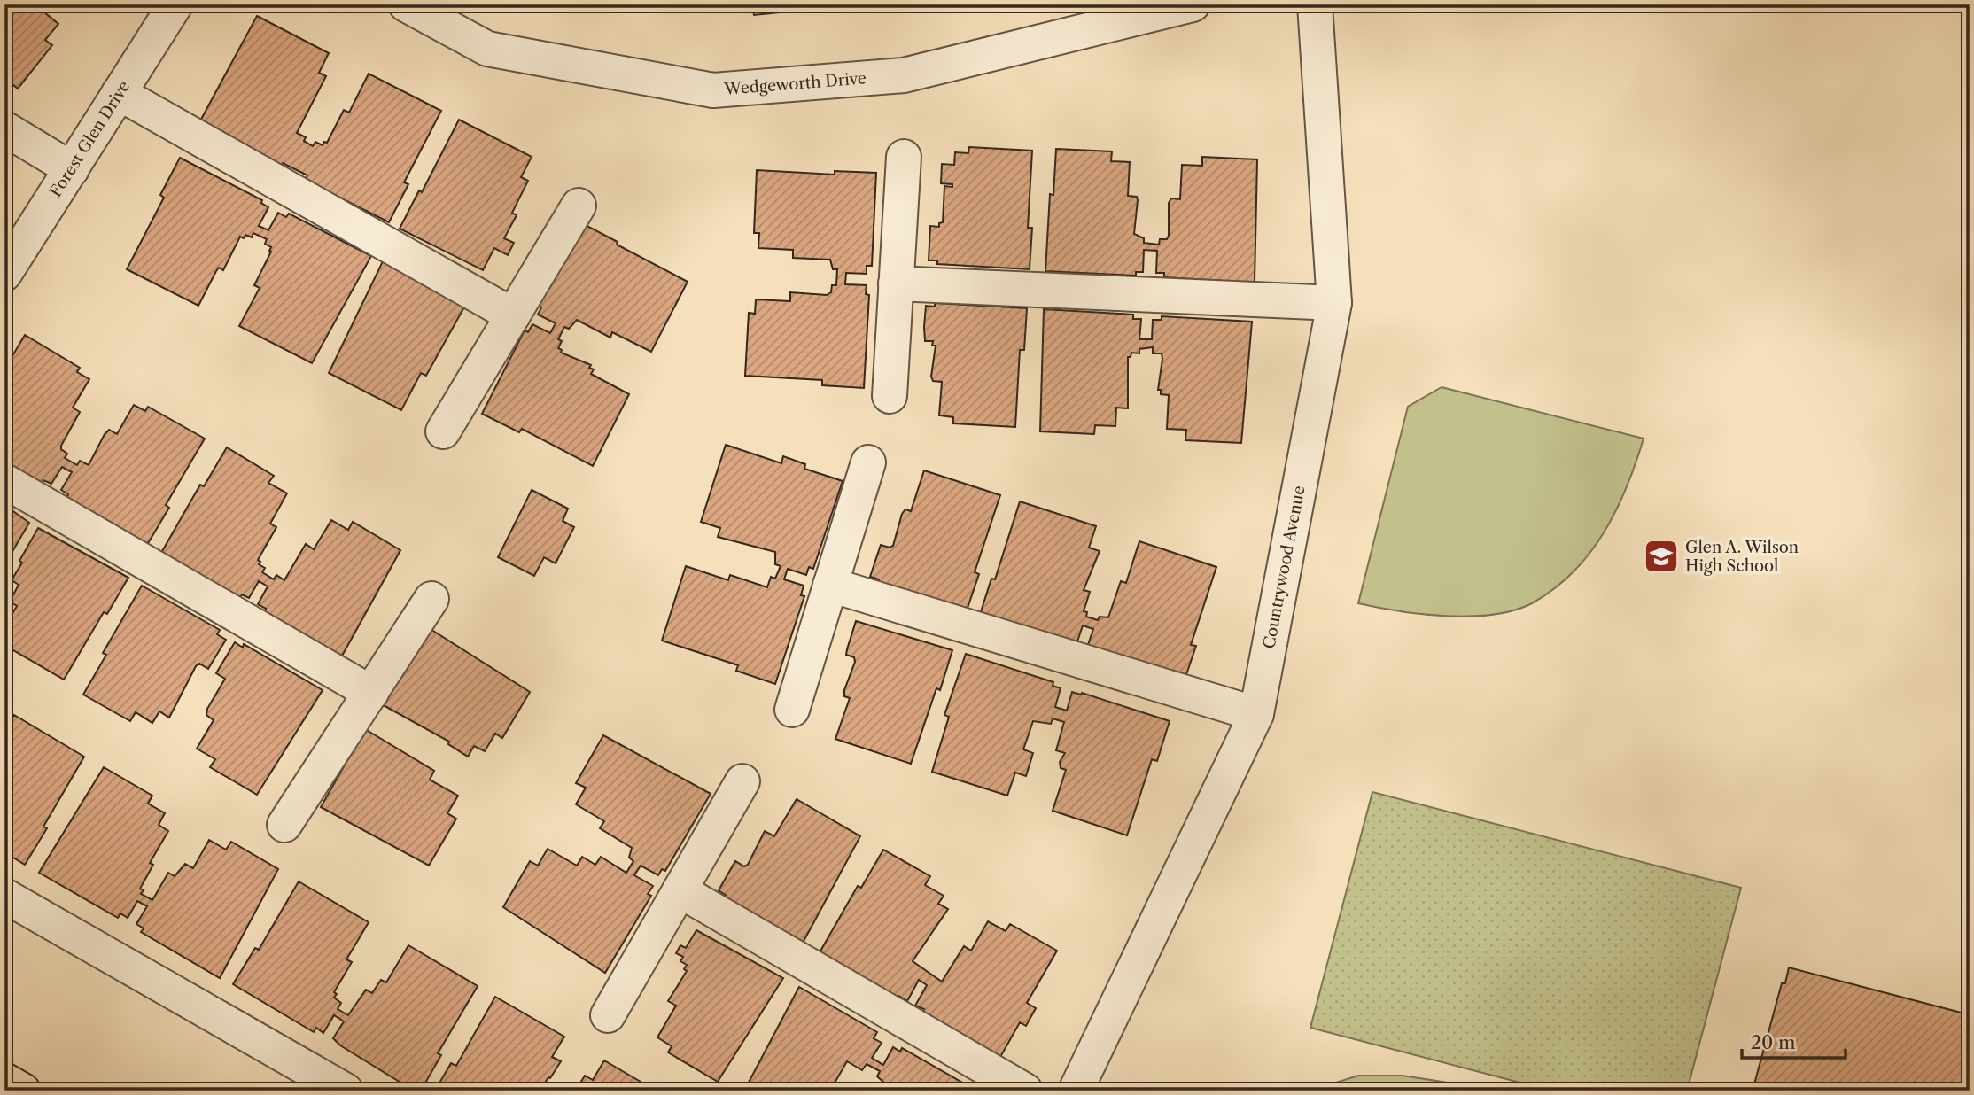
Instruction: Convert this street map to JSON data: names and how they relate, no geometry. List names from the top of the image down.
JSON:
{
  "streets": {
    "street": ["Wedgeworth Drive", "Forest Glen Drive", "Countrywood Avenue"]
  },
  "places": {
    "school or university": ["Glen A. Wilson High School"]
  },
  "scale_bar": "20 m"
}
